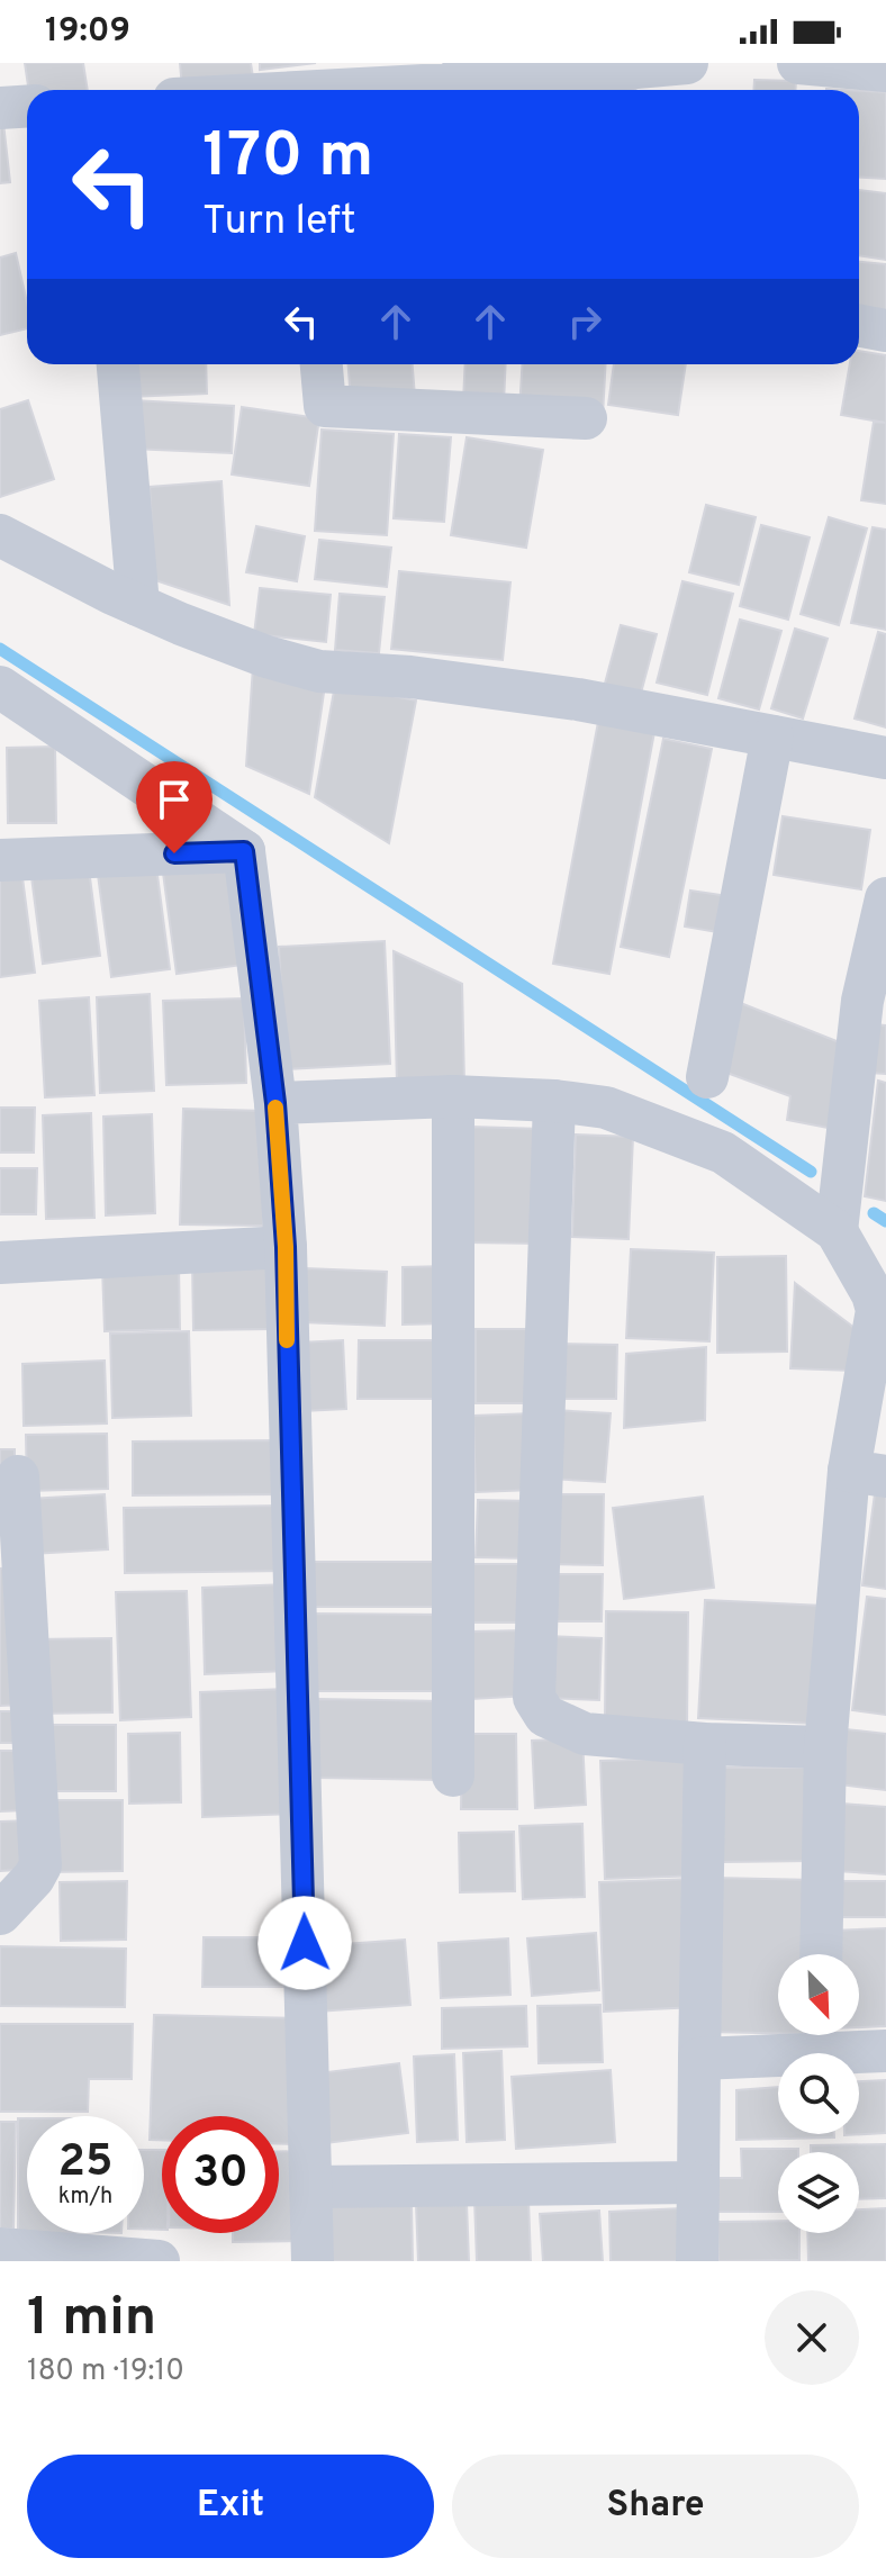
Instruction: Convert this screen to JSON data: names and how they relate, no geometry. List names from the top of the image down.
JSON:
{
  "north": "bottom right",
  "page": {
    "status": "19:09",
    "turn": ["170 m", "Turn left"],
    "speed": "25 km/h",
    "limit": "30",
    "heading": ["1 min", "180 m · 19:10"],
    "buttons": ["Exit", "Share"]
  }
}
